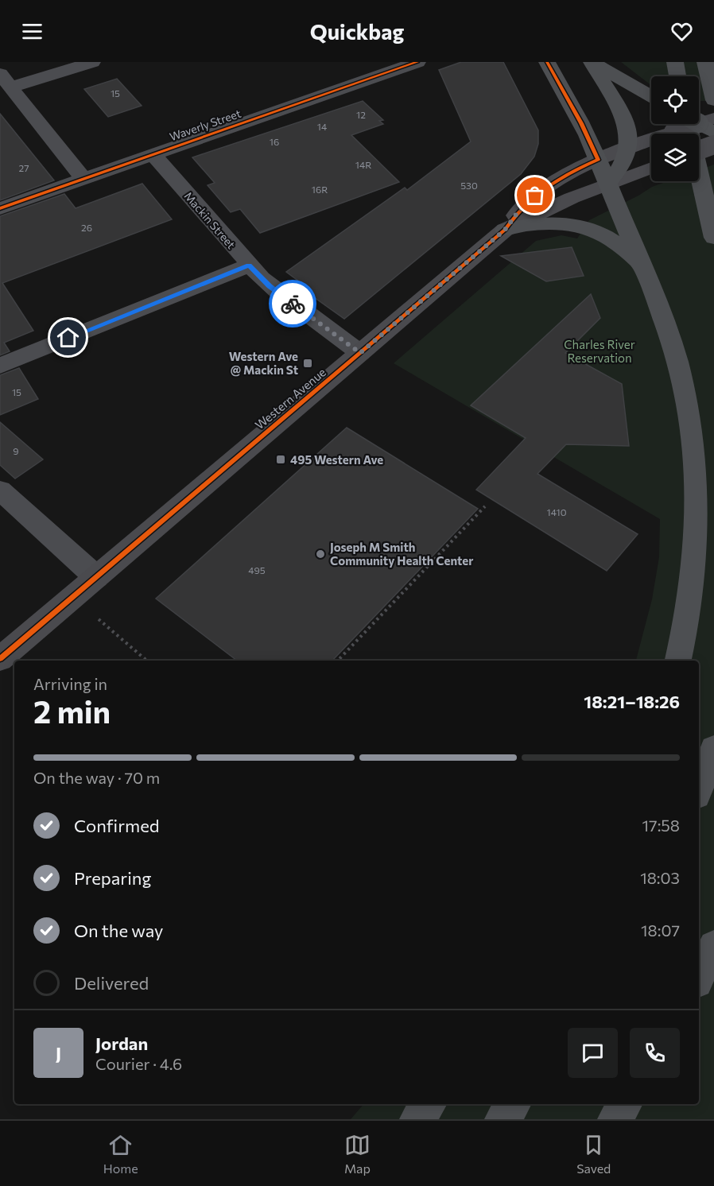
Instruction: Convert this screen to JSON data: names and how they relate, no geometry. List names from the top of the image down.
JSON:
{
  "streets": {
    "main road": ["Western Avenue"],
    "street": ["Waverly Street", "Mackin Street"]
  },
  "crossings": [
    ["Waverly Street", "Mackin Street"],
    ["Mackin Street", "Western Avenue"]
  ],
  "parks": ["Charles River Reservation"],
  "places": {
    "transit": ["Western Ave @ Mackin St", "495 Western Ave"],
    "other": ["Joseph M Smith Community Health Center"]
  },
  "house_numbers": [
    "15",
    "12",
    "14",
    "16",
    "14R",
    "27",
    "530",
    "16R",
    "26",
    "15",
    "9",
    "1410",
    "495"
  ],
  "page": {
    "header": "Quickbag",
    "heading": ["2 min", "Arriving in", "18:21–18:26"],
    "panel": ["Jordan", "Courier · 4.6"],
    "bar": "On the way · 70 m",
    "list": [
      ["Confirmed", "17:58"],
      ["Preparing", "18:03"],
      ["On the way", "18:07"],
      "Delivered"
    ],
    "round": "J",
    "tabs": ["Home", "Map", "Saved"]
  }
}
